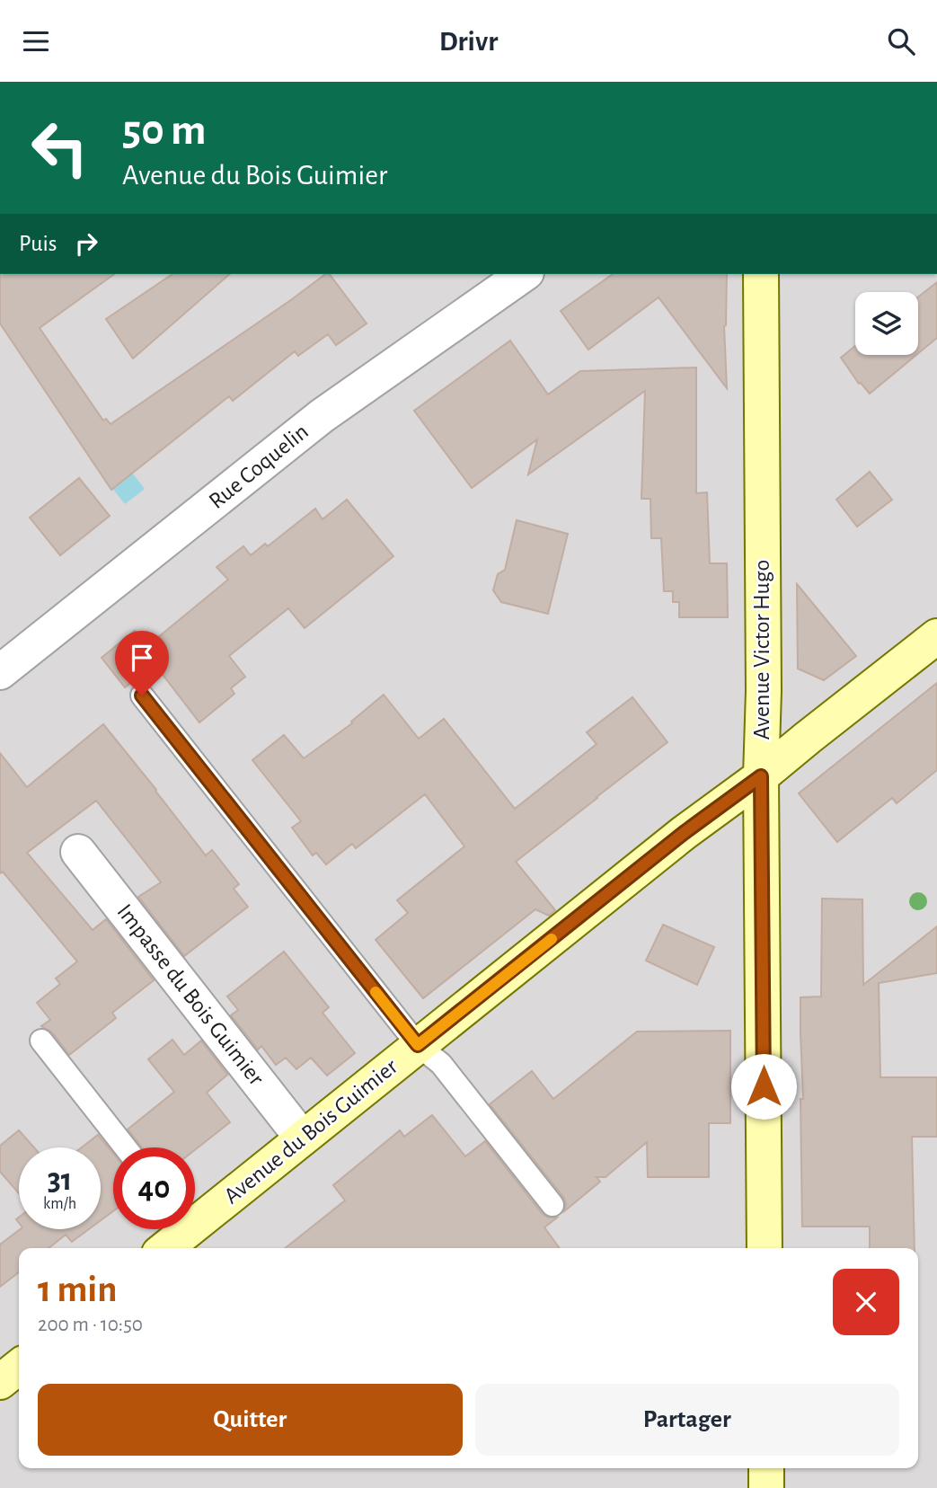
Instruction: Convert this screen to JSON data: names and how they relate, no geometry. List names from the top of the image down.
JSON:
{
  "streets": {
    "street": [
      "Rue Coquelin",
      "Avenue Victor Hugo",
      "Impasse du Bois Guimier",
      "Avenue du Bois Guimier"
    ]
  },
  "crossings": [
    ["Avenue Victor Hugo", "Avenue du Bois Guimier"],
    ["Impasse du Bois Guimier", "Avenue du Bois Guimier"]
  ],
  "page": {
    "header": "Drivr",
    "turn": ["50 m", "Avenue du Bois Guimier"],
    "then": "Puis",
    "speed": "31 km/h",
    "limit": "40",
    "heading": ["1 min", "200 m · 10:50"],
    "buttons": ["Quitter", "Partager"]
  }
}
